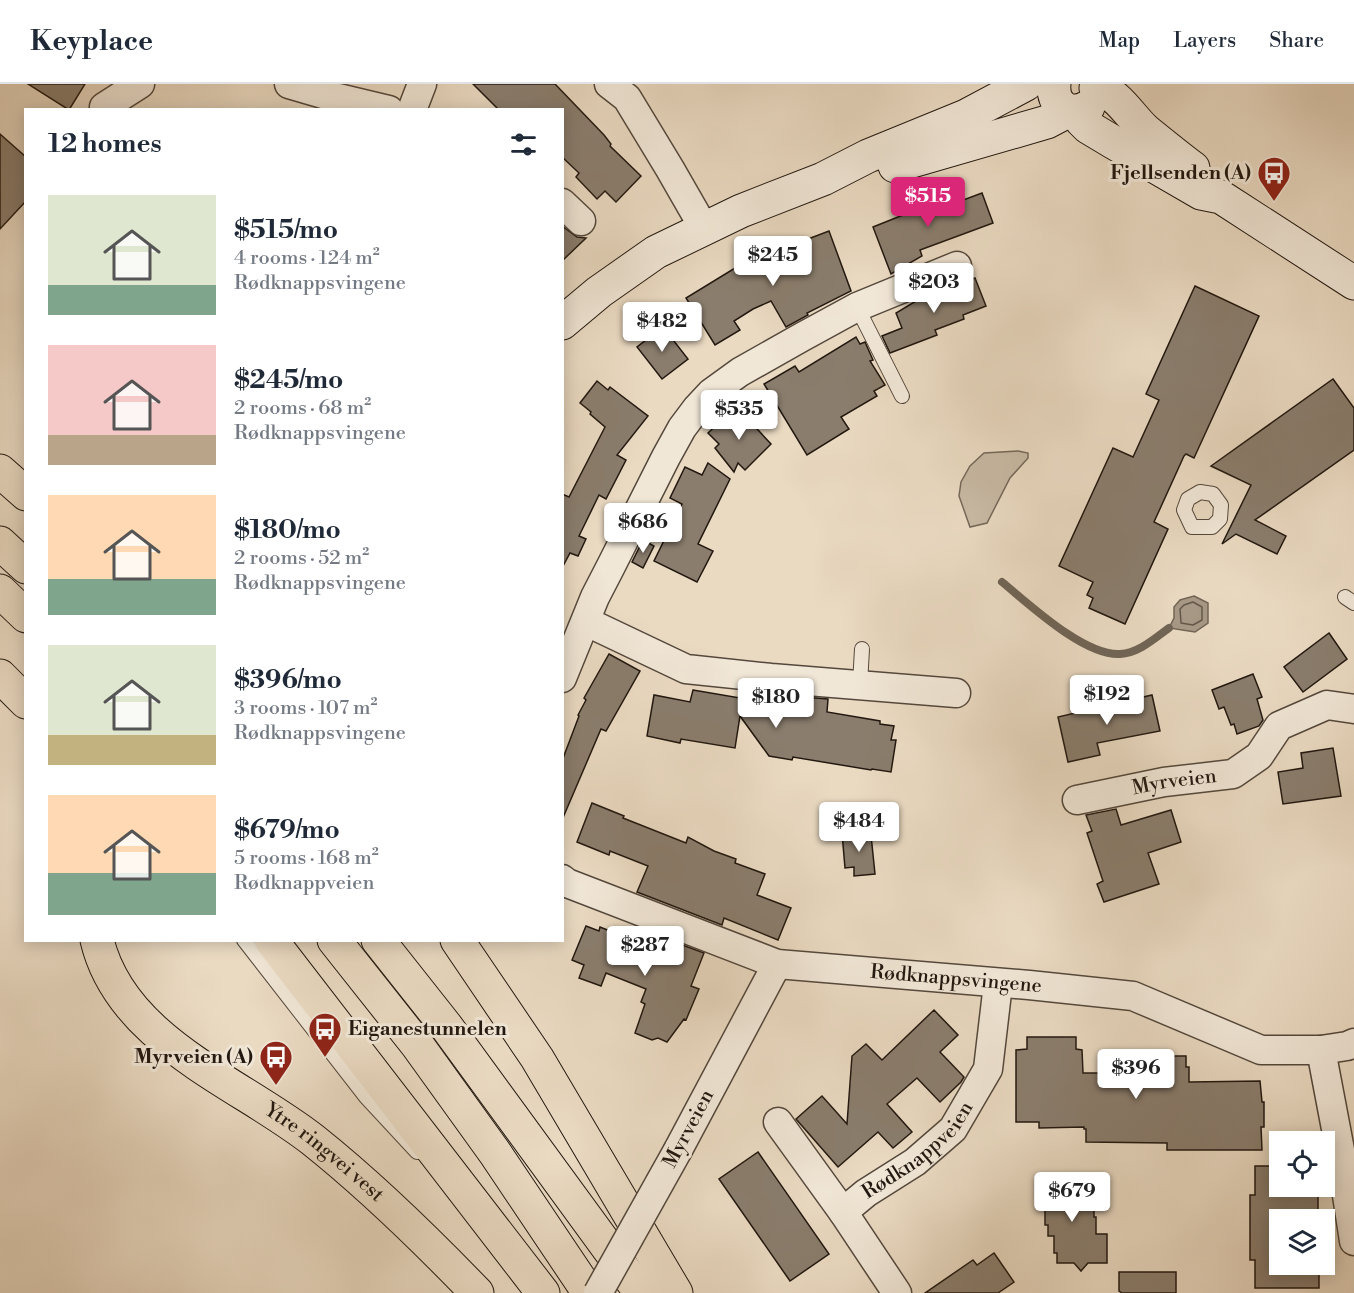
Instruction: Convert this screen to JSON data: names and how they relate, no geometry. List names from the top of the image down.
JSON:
{
  "streets": {
    "main road": ["Ytre ringvei vest"],
    "street": ["Myrveien", "Rødknappsvingene", "Rødknappveien"]
  },
  "crossings": [
    ["Myrveien", "Rødknappsvingene"],
    ["Rødknappsvingene", "Rødknappveien"]
  ],
  "places": {
    "bus stop": ["Fjellsenden (A)", "Eiganestunnelen", "Myrveien (A)"]
  },
  "page": {
    "header": "Keyplace",
    "nav": ["Map", "Layers", "Share"],
    "heading": "12 homes",
    "price": [
      "$515",
      "$245",
      "$203",
      "$482",
      "$535",
      "$686",
      "$192",
      "$180",
      "$484",
      "$287",
      "$396",
      "$679"
    ],
    "list": [
      {
        "name": "$515/mo",
        "note": "4 rooms · 124 m² · Rødknappsvingene"
      },
      {
        "name": "$245/mo",
        "note": "2 rooms · 68 m² · Rødknappsvingene"
      },
      {
        "name": "$180/mo",
        "note": "2 rooms · 52 m² · Rødknappsvingene"
      },
      {
        "name": "$396/mo",
        "note": "3 rooms · 107 m² · Rødknappsvingene"
      },
      {
        "name": "$679/mo",
        "note": "5 rooms · 168 m² · Rødknappveien"
      }
    ]
  }
}
